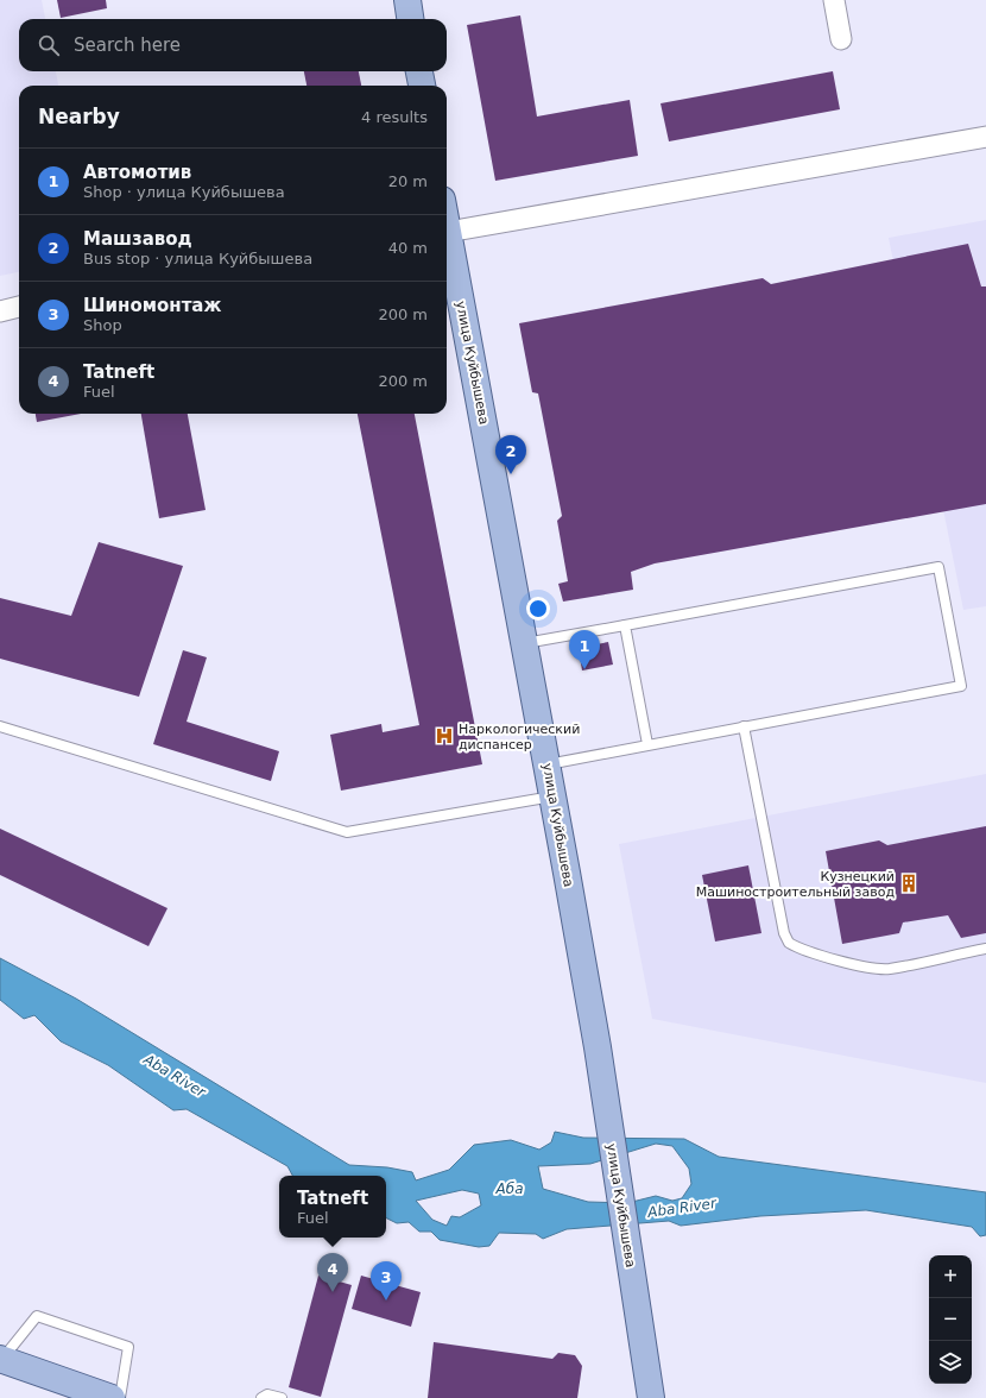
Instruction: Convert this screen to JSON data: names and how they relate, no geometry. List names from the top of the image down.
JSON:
{
  "streets": {
    "main road": ["улица Куйбышева"]
  },
  "water": ["Aba River", "Аба"],
  "places": {
    "hospital": ["Наркологический диспансер"],
    "building": ["Кузнецкий Машиностроительный завод"]
  },
  "page": {
    "search": "Search here",
    "heading": ["Nearby", "4 results"],
    "list": [
      {
        "mark": "1",
        "name": "Автомотив",
        "note": "Shop · улица Куйбышева",
        "value": "20 m"
      },
      {
        "mark": "2",
        "name": "Машзавод",
        "note": "Bus stop · улица Куйбышева",
        "value": "40 m"
      },
      {
        "mark": "3",
        "name": "Шиномонтаж",
        "note": "Shop",
        "value": "200 m"
      },
      {
        "mark": "4",
        "name": "Tatneft",
        "note": "Fuel",
        "value": "200 m"
      }
    ],
    "pins": [
      "2",
      "1",
      "4",
      "3"
    ],
    "popup": ["Tatneft", "Fuel"],
    "map_buttons": ["+", "−"]
  }
}
